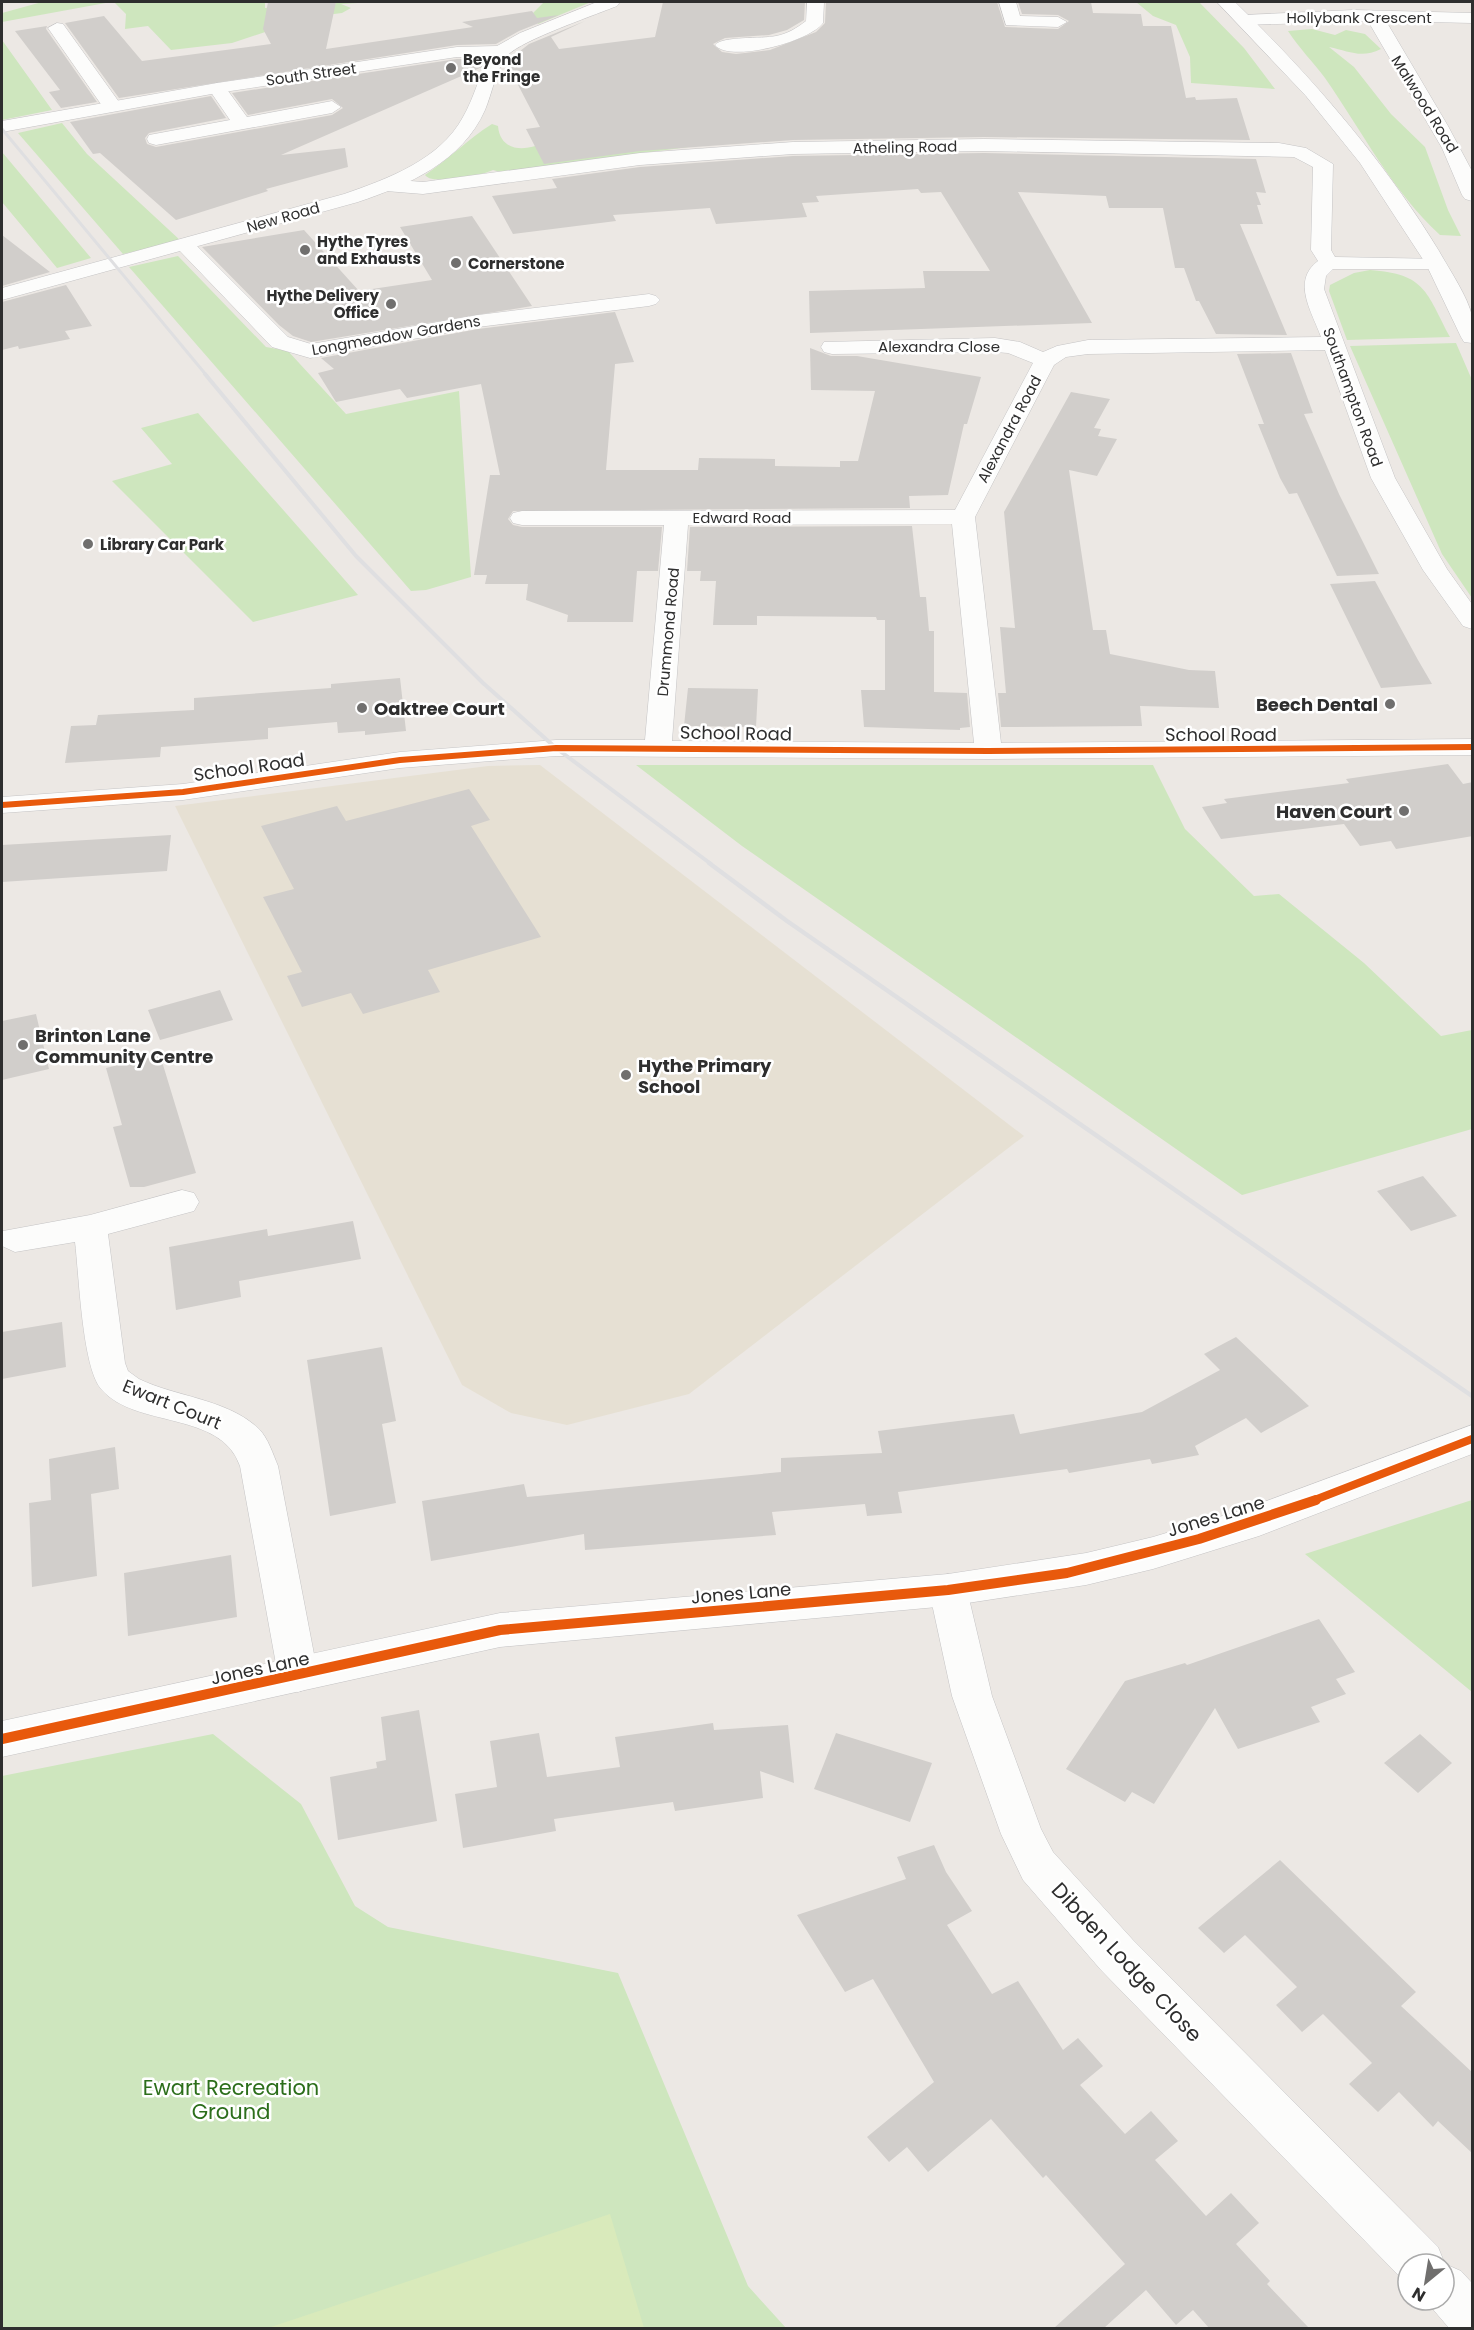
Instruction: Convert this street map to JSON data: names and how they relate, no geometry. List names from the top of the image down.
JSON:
{
  "streets": {
    "street": [
      "Hollybank Crescent",
      "South Street",
      "Malwood Road",
      "Atheling Road",
      "New Road",
      "Longmeadow Gardens",
      "Alexandra Close",
      "Southampton Road",
      "Alexandra Road",
      "Edward Road",
      "Drummond Road",
      "School Road",
      "Ewart Court",
      "Jones Lane",
      "Dibden Lodge Close"
    ]
  },
  "crossings": [
    ["Hollybank Crescent", "Malwood Road"],
    ["South Street", "New Road"],
    ["Atheling Road", "New Road"],
    ["Atheling Road", "Southampton Road"],
    ["New Road", "Longmeadow Gardens"],
    ["Alexandra Close", "Alexandra Road"],
    ["Southampton Road", "Alexandra Road"],
    ["Alexandra Road", "Edward Road"],
    ["Edward Road", "Drummond Road"],
    ["Drummond Road", "School Road"],
    ["Ewart Court", "Jones Lane"],
    ["Jones Lane", "Dibden Lodge Close"]
  ],
  "parks": ["Ewart Recreation Ground"],
  "places": [
    "Beyond the Fringe",
    "Hythe Tyres and Exhausts",
    "Cornerstone",
    "Hythe Delivery Office",
    "Library Car Park",
    "Beech Dental",
    "Oaktree Court",
    "Haven Court",
    "Brinton Lane Community Centre",
    "Hythe Primary School"
  ],
  "north": "bottom left"
}
